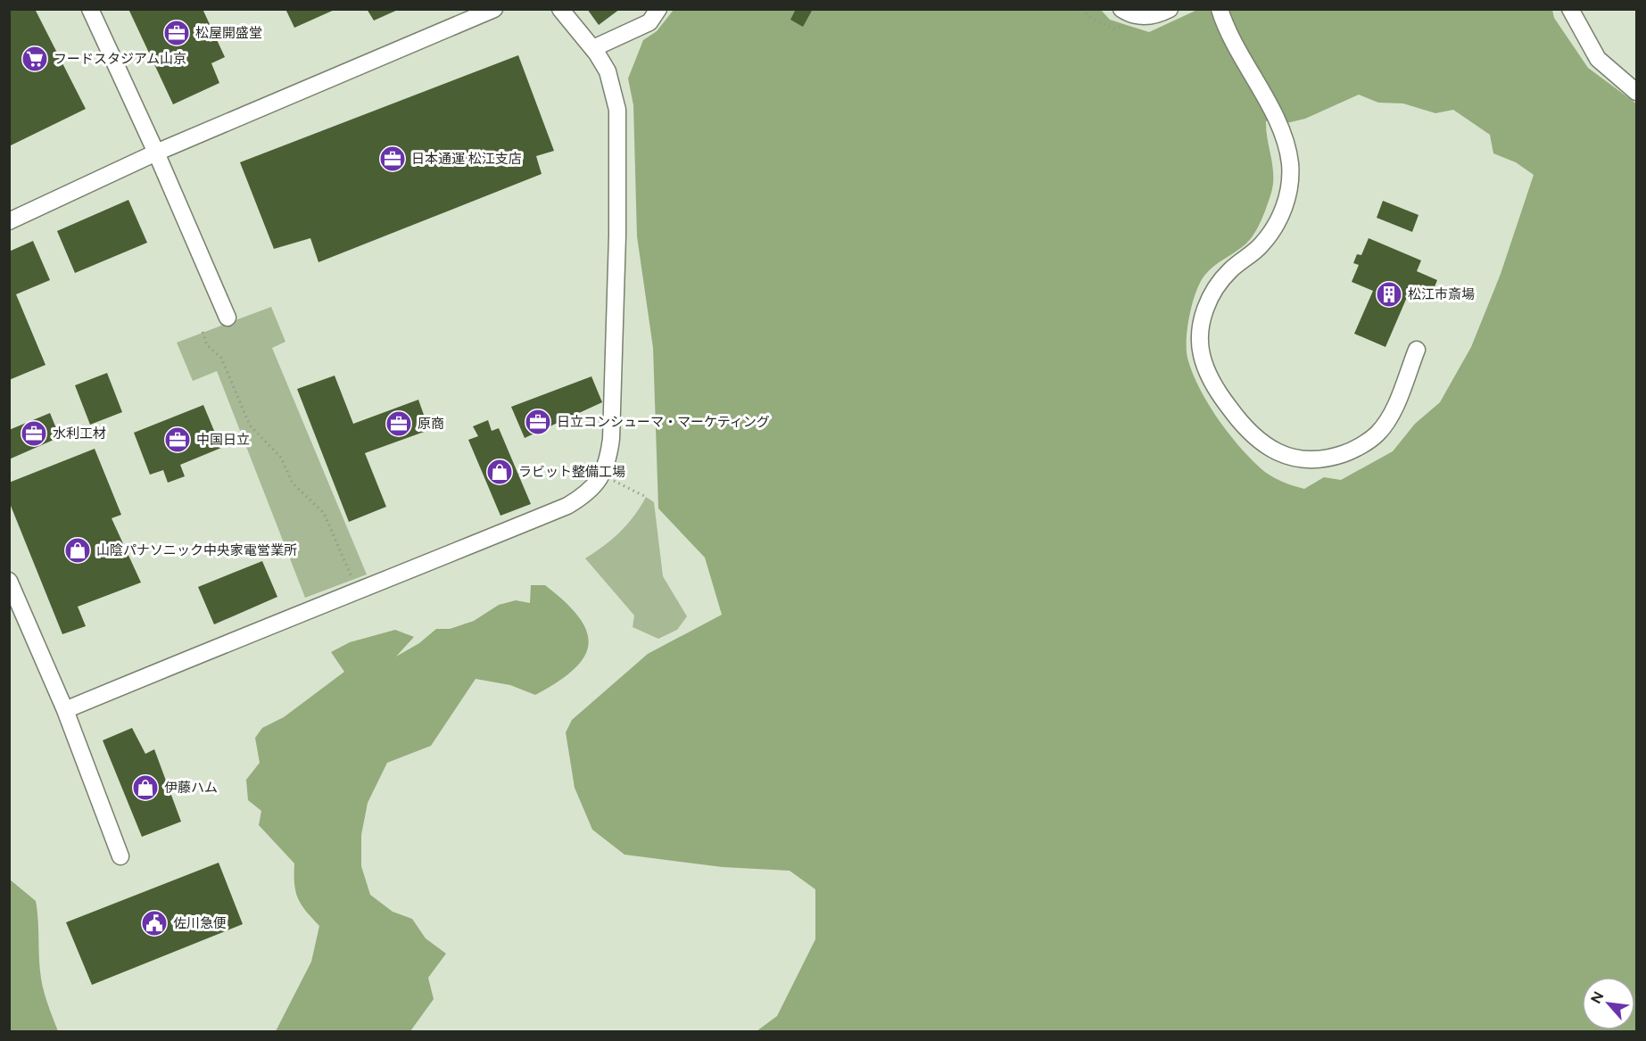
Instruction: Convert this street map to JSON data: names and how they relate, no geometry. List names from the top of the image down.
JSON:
{
  "places": {
    "office": [
      "松屋開盛堂",
      "日本通運 松江支店",
      "日立コンシューマ・マーケティング",
      "原商",
      "水利工材",
      "中国日立"
    ],
    "supermarket": ["フードスタジアム山京"],
    "building": ["松江市斎場"],
    "shop": ["ラビット整備工場", "山陰パナソニック中央家電営業所", "伊藤ハム"],
    "public building": ["佐川急便"]
  },
  "north": "top left"
}
